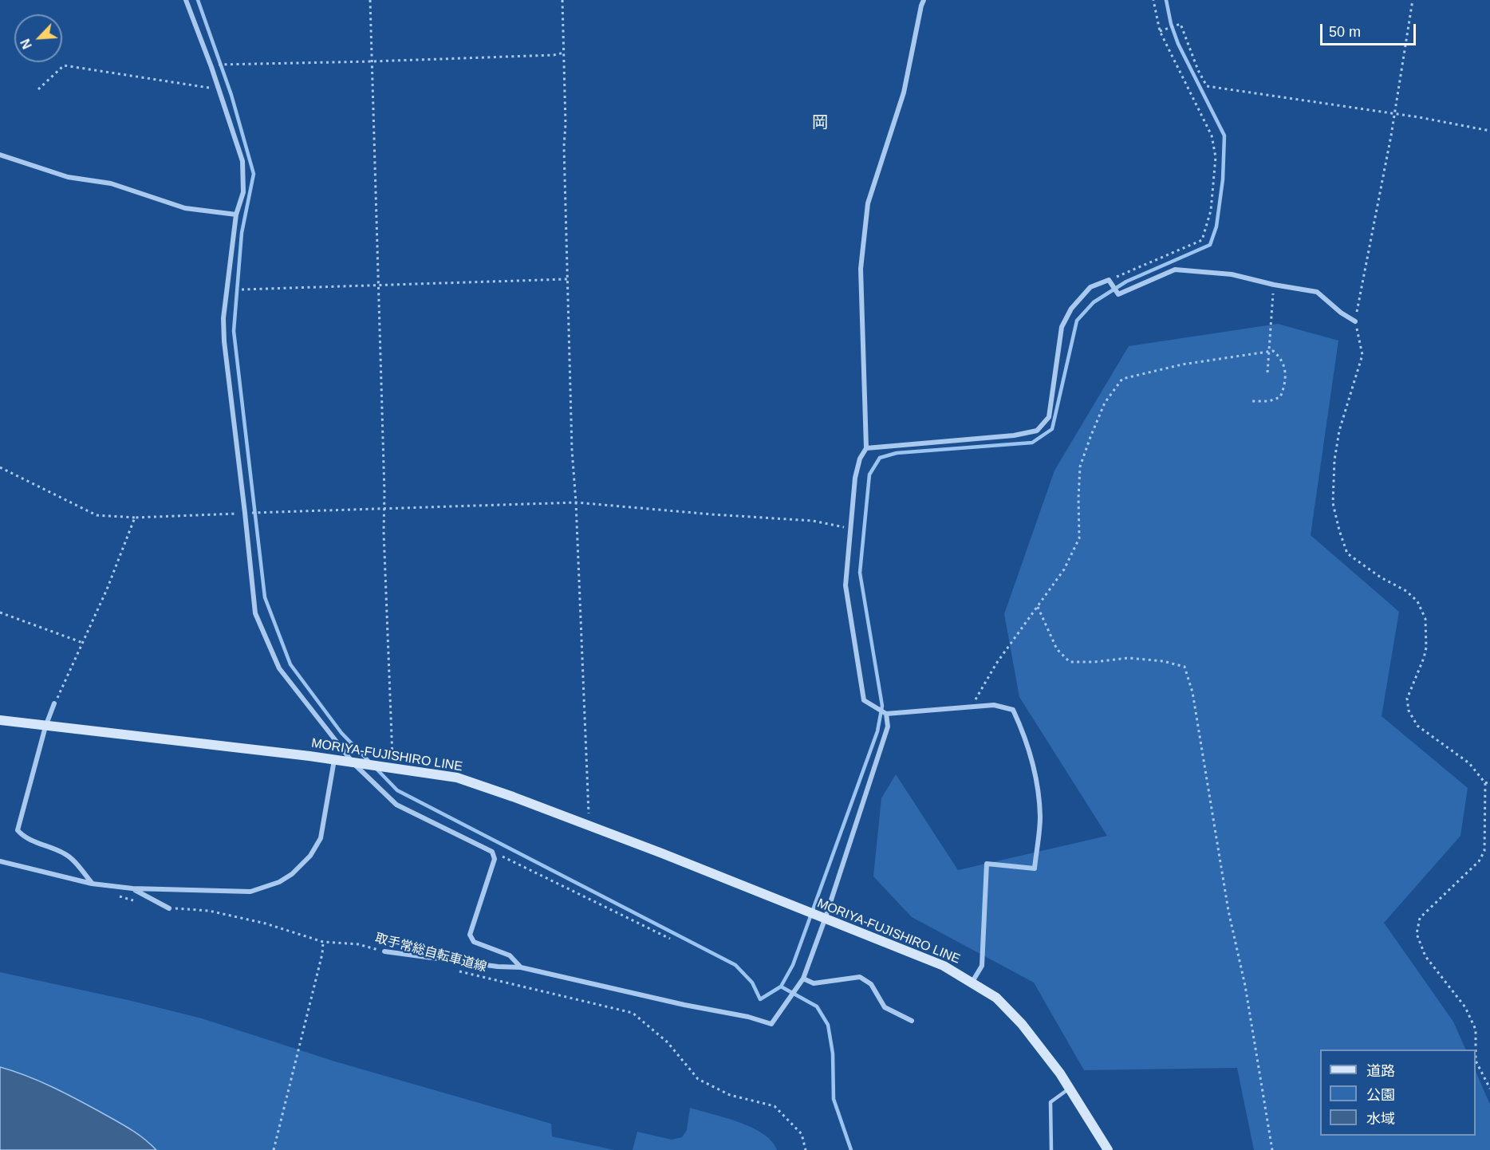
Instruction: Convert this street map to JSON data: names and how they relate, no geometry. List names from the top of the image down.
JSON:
{
  "streets": {
    "main road": ["MORIYA-FUJISHIRO LINE"],
    "path": ["取手常総自転車道線"]
  },
  "districts": ["岡"],
  "legend": ["道路", "公園", "水域"],
  "scale_bar": "50 m",
  "north": "bottom left"
}
